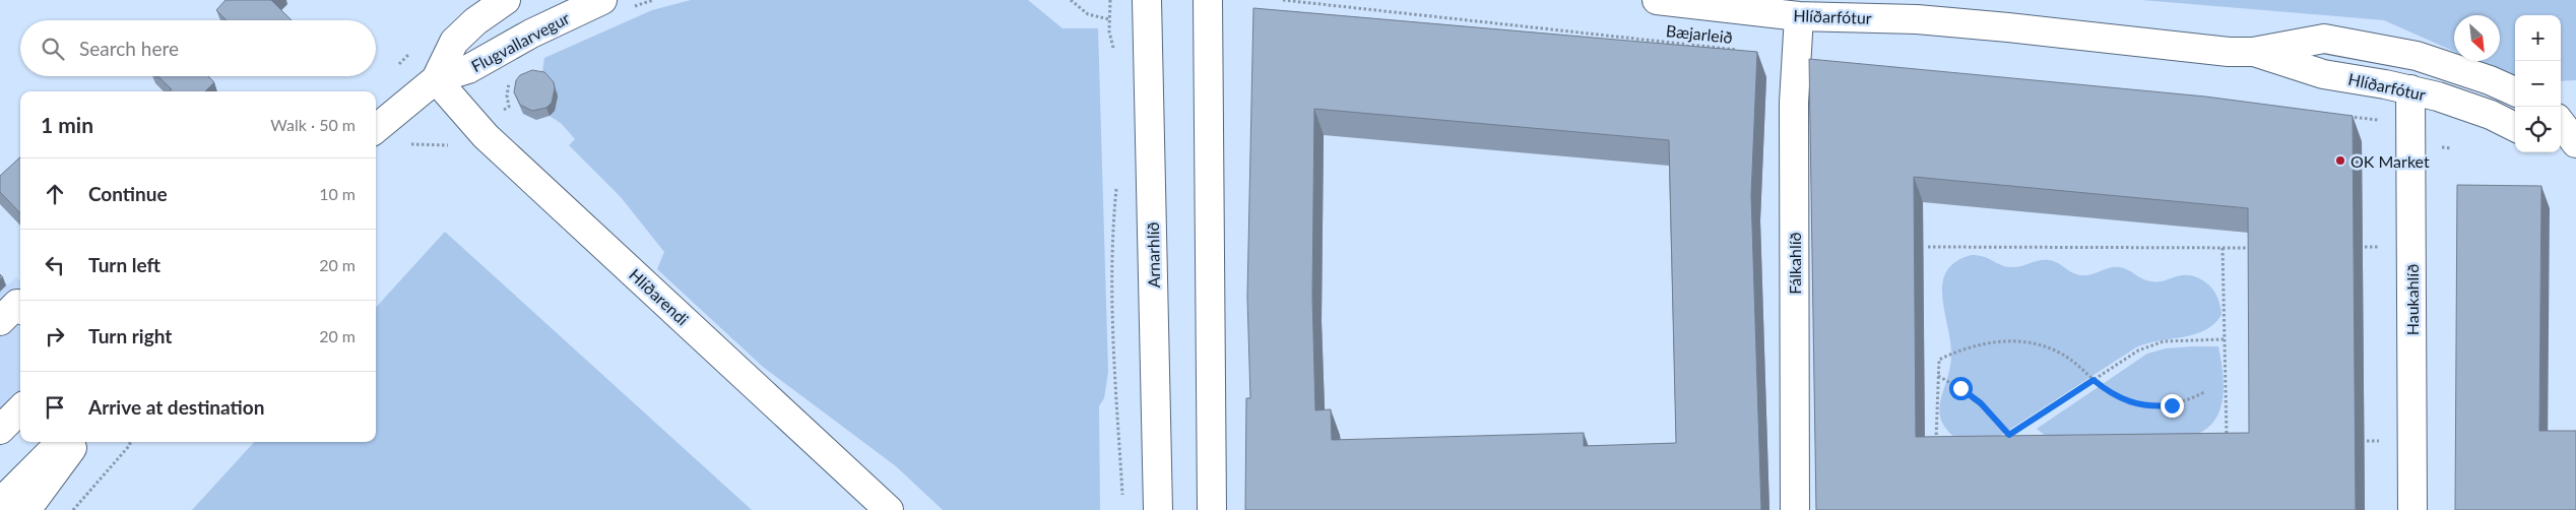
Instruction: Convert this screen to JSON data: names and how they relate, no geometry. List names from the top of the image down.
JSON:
{
  "streets": {
    "street": [
      "Hlíðarfótur",
      "Flugvallarvegur",
      "Arnarhlíð",
      "Fálkahlíð",
      "Hlíðarendi",
      "Haukahlíð"
    ],
    "path": ["Bæjarleið"]
  },
  "crossings": [
    ["Hlíðarfótur", "Fálkahlíð"],
    ["Hlíðarfótur", "Haukahlíð"],
    ["Flugvallarvegur", "Hlíðarendi"]
  ],
  "places": ["OK Market"],
  "north": "bottom right",
  "page": {
    "map_buttons": ["+", "−"],
    "search": "Search here",
    "heading": ["1 min", "Walk · 50 m"],
    "list": [
      ["Continue", "10 m"],
      ["Turn left", "20 m"],
      ["Turn right", "20 m"],
      "Arrive at destination"
    ]
  }
}
